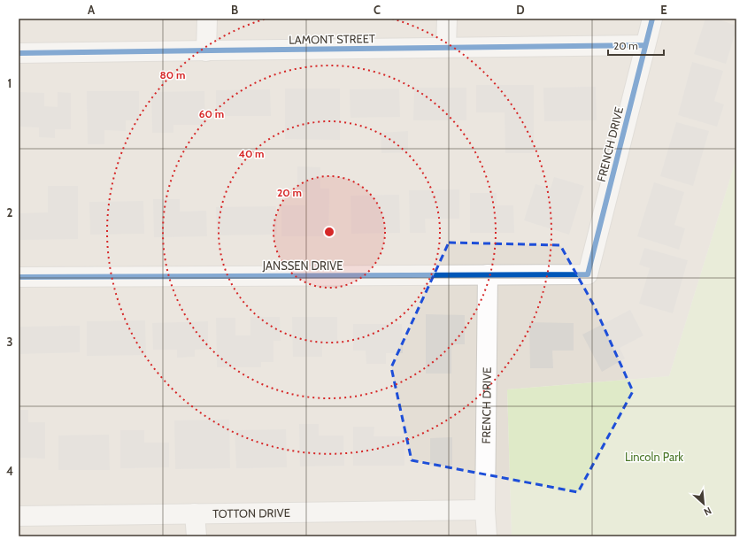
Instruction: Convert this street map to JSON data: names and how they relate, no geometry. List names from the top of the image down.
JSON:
{
  "streets": {
    "street": [
      "LAMONT STREET",
      "FRENCH DRIVE",
      "JANSSEN DRIVE",
      "TOTTON DRIVE"
    ]
  },
  "crossings": [
    ["LAMONT STREET", "FRENCH DRIVE"],
    ["FRENCH DRIVE", "JANSSEN DRIVE"],
    ["FRENCH DRIVE", "TOTTON DRIVE"]
  ],
  "parks": ["Lincoln Park"],
  "scale_bar": "20 m",
  "north": "bottom right",
  "grid": {
    "columns": [
      "A",
      "B",
      "C",
      "D",
      "E"
    ],
    "rows": [
      "1",
      "2",
      "3",
      "4"
    ]
  },
  "rings": [
    "80 m",
    "60 m",
    "40 m",
    "20 m"
  ]
}
